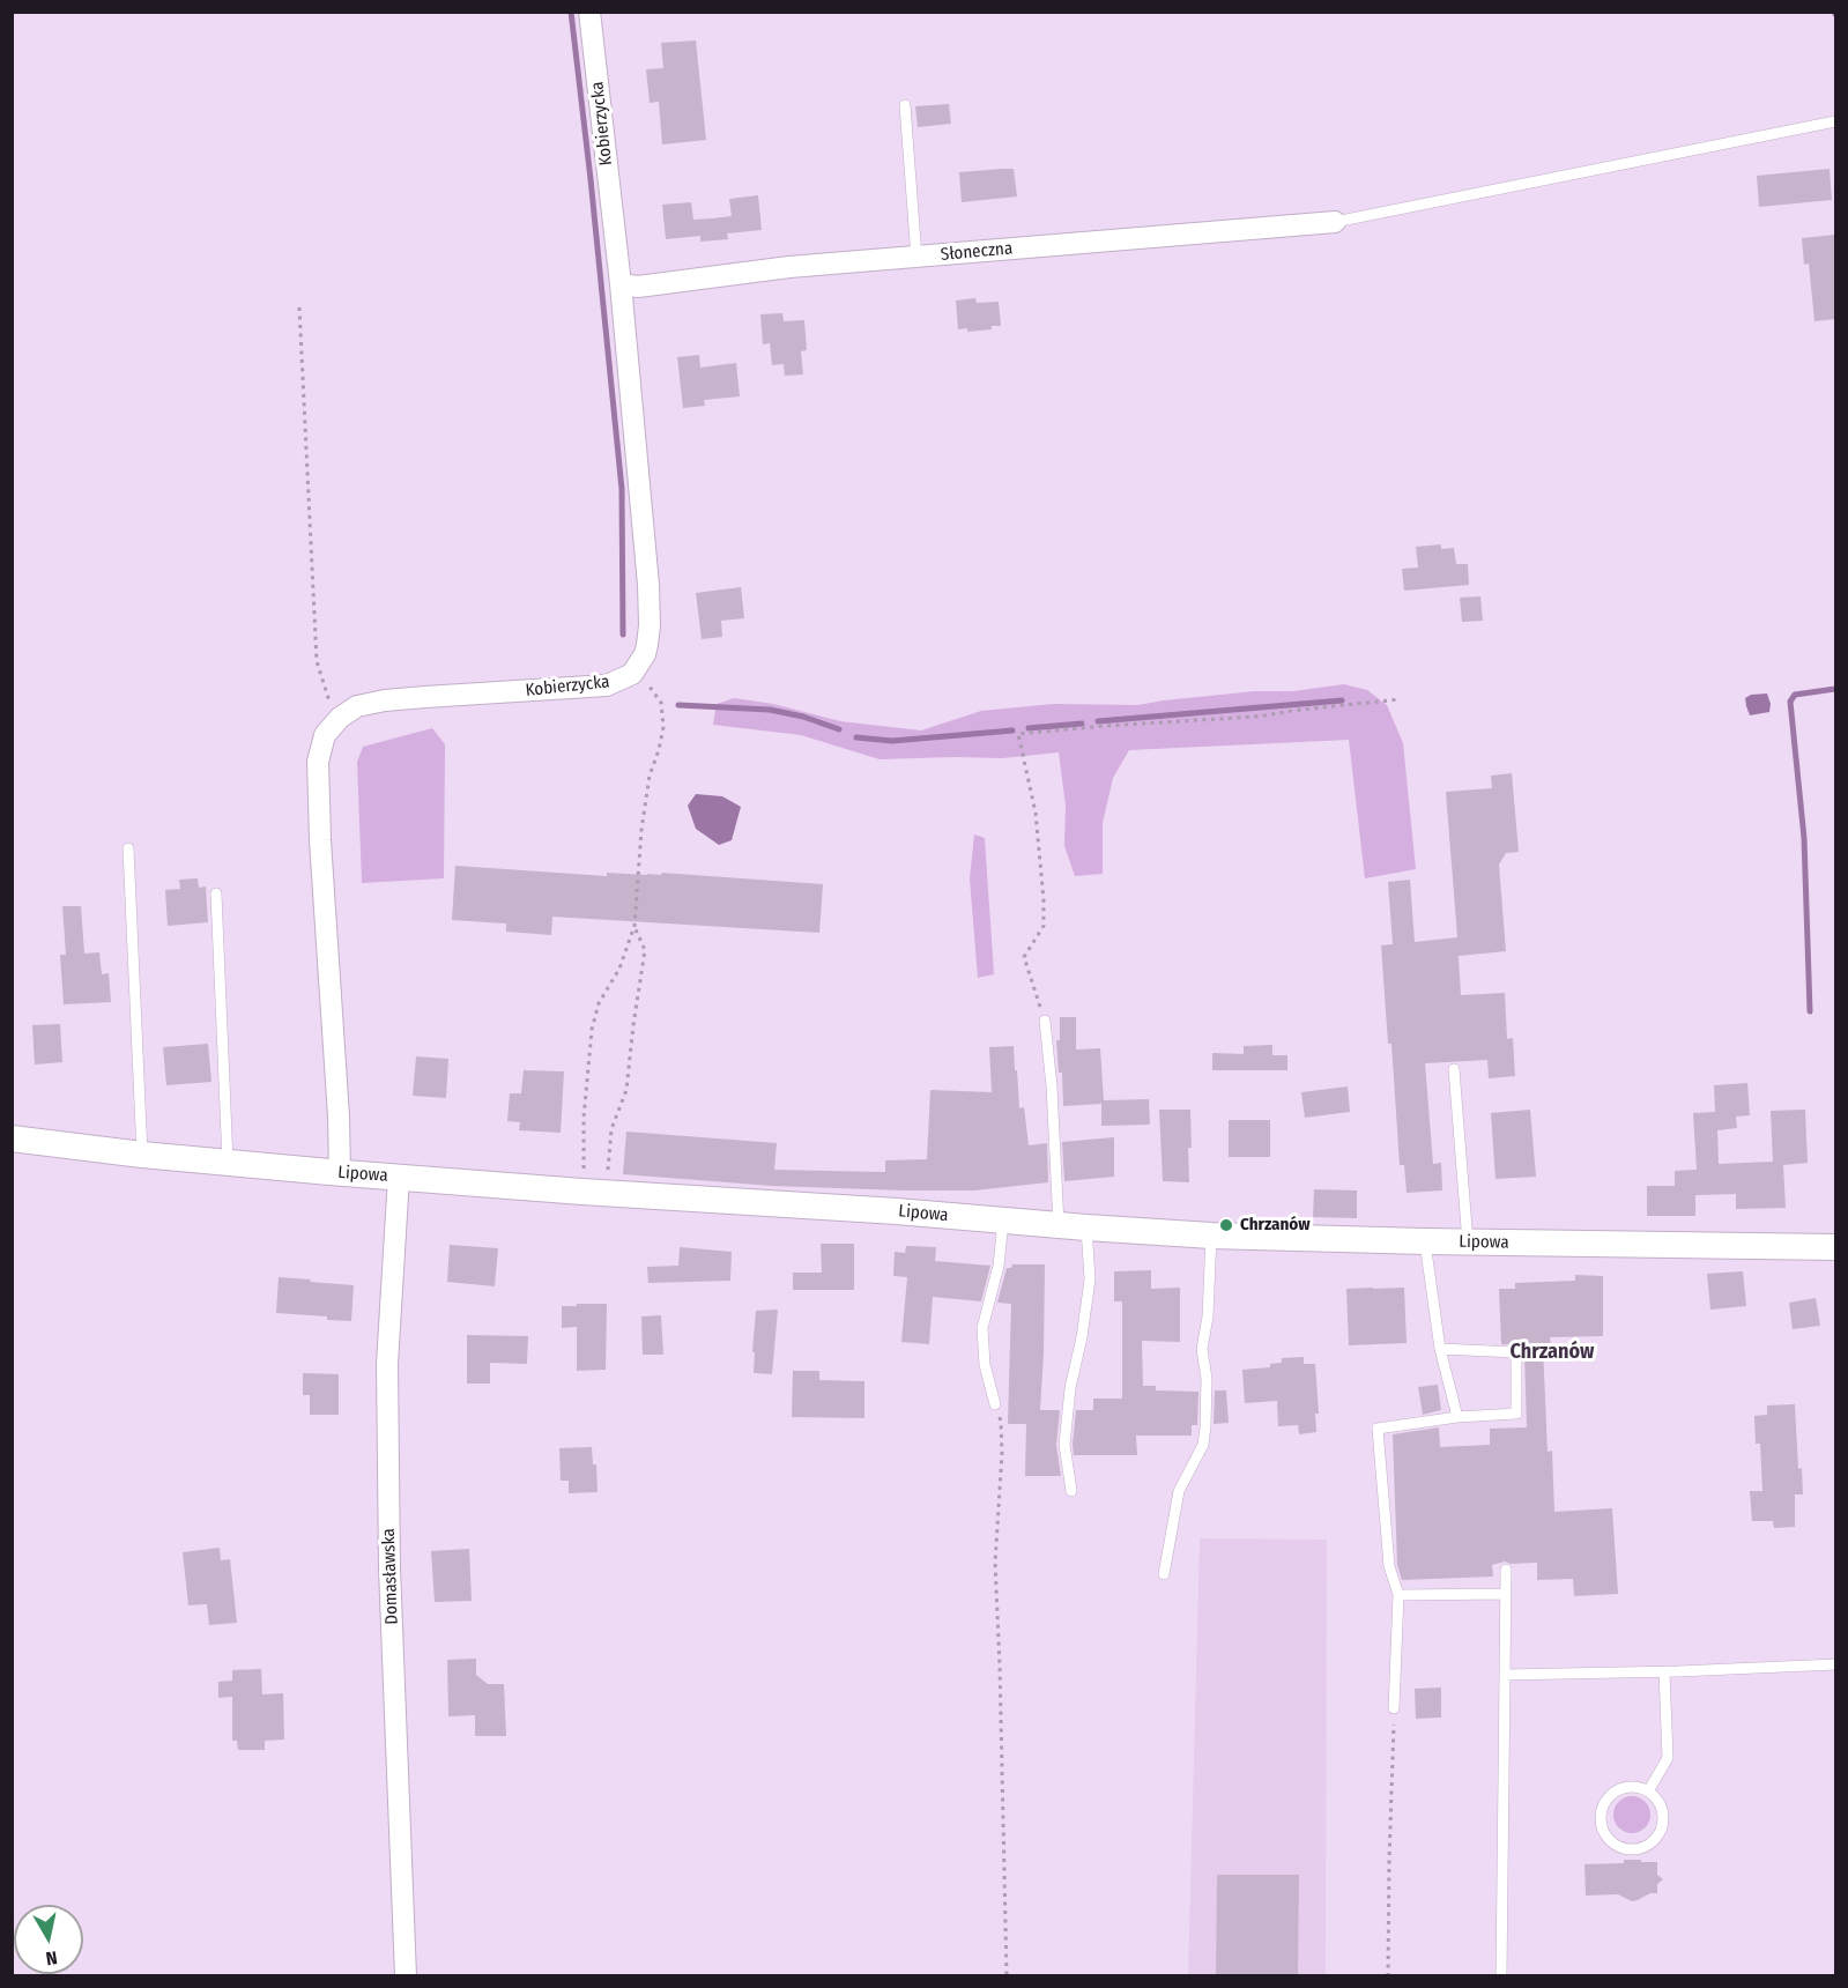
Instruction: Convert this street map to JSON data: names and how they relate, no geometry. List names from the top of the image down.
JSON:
{
  "streets": {
    "street": [
      "Kobierzycka",
      "Słoneczna",
      "Lipowa",
      "Domasławska"
    ]
  },
  "crossings": [
    ["Kobierzycka", "Słoneczna"],
    ["Lipowa", "Domasławska"]
  ],
  "districts": ["Chrzanów"],
  "places": ["Chrzanów"],
  "north": "bottom"
}
